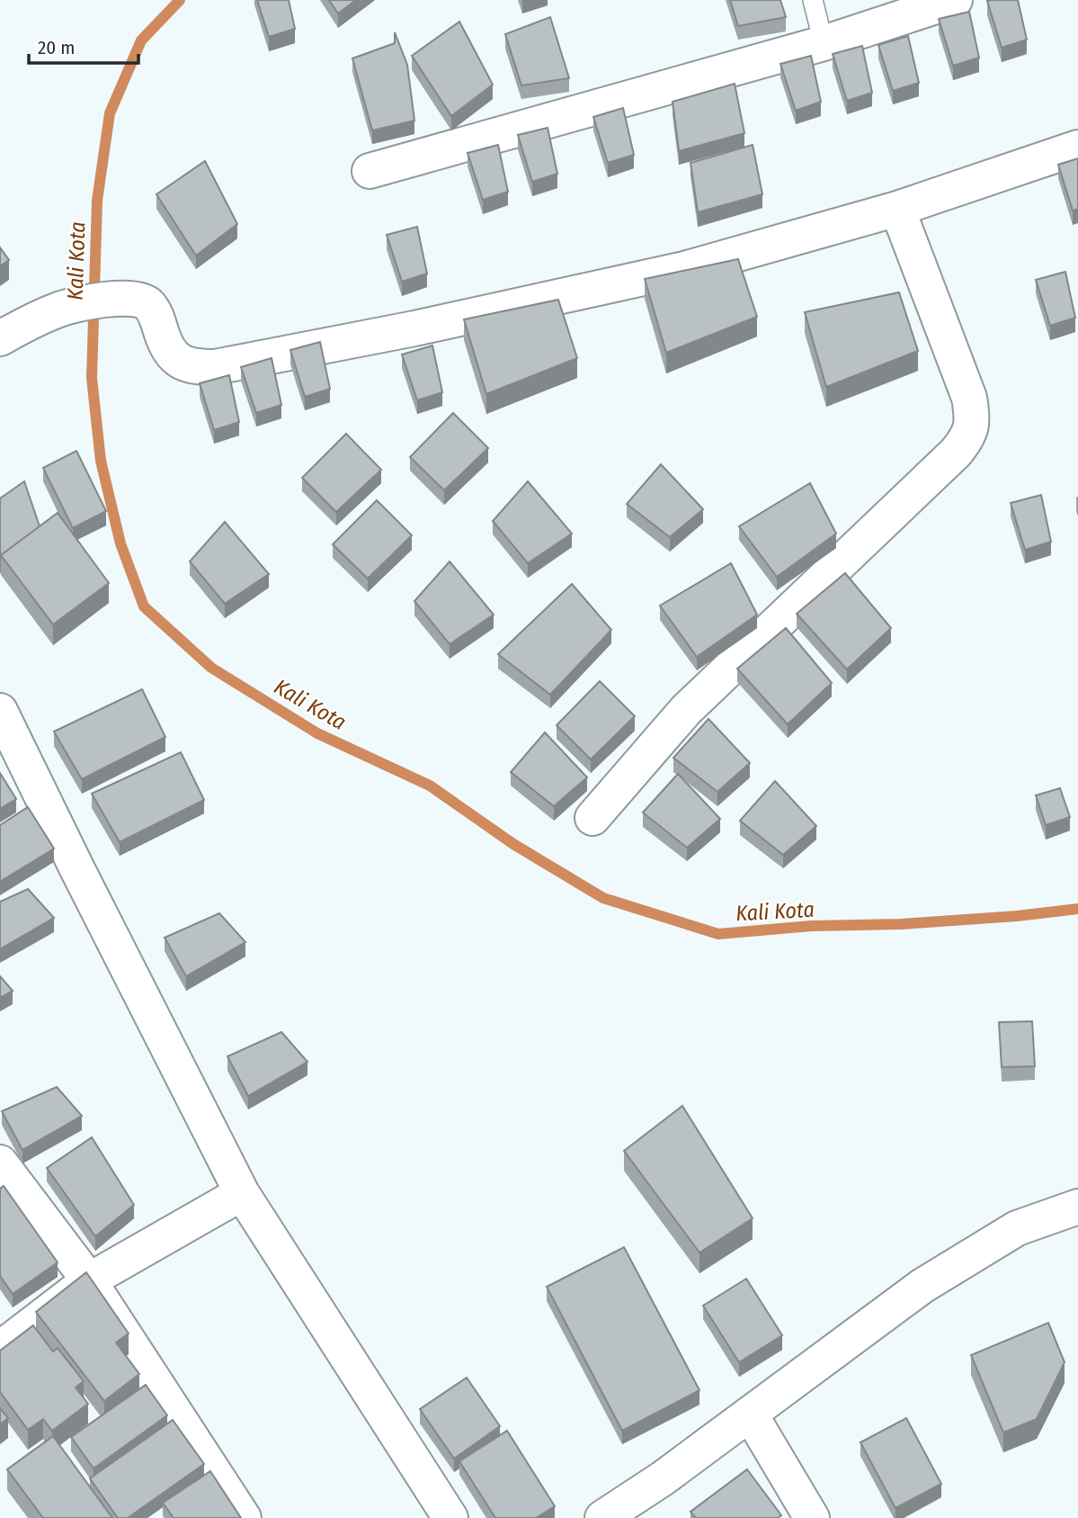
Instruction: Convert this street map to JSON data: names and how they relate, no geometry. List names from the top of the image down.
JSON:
{
  "water": ["Kali Kota"],
  "scale_bar": "20 m"
}
